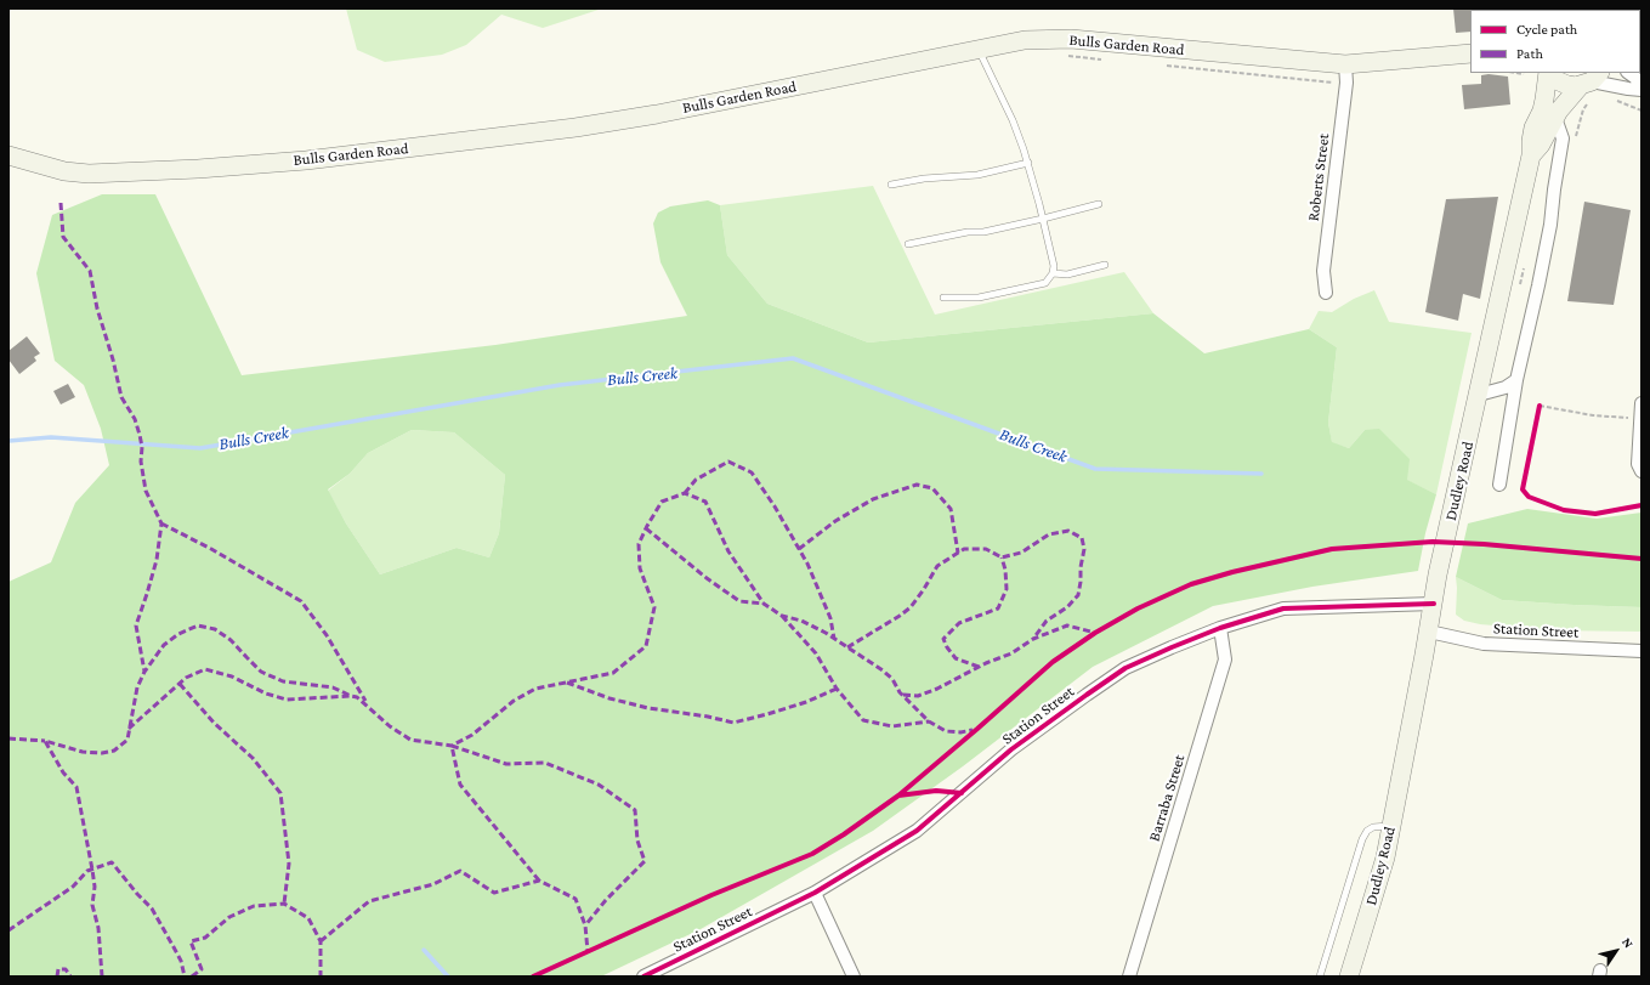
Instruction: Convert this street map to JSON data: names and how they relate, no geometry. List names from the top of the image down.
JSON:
{
  "streets": {
    "main road": ["Bulls Garden Road", "Dudley Road"],
    "street": ["Roberts Street", "Station Street", "Barraba Street"]
  },
  "crossings": [
    ["Bulls Garden Road", "Roberts Street"],
    ["Dudley Road", "Station Street"],
    ["Station Street", "Barraba Street"]
  ],
  "water": ["Bulls Creek"],
  "legend": ["Cycle path", "Path"],
  "north": "top right"
}
